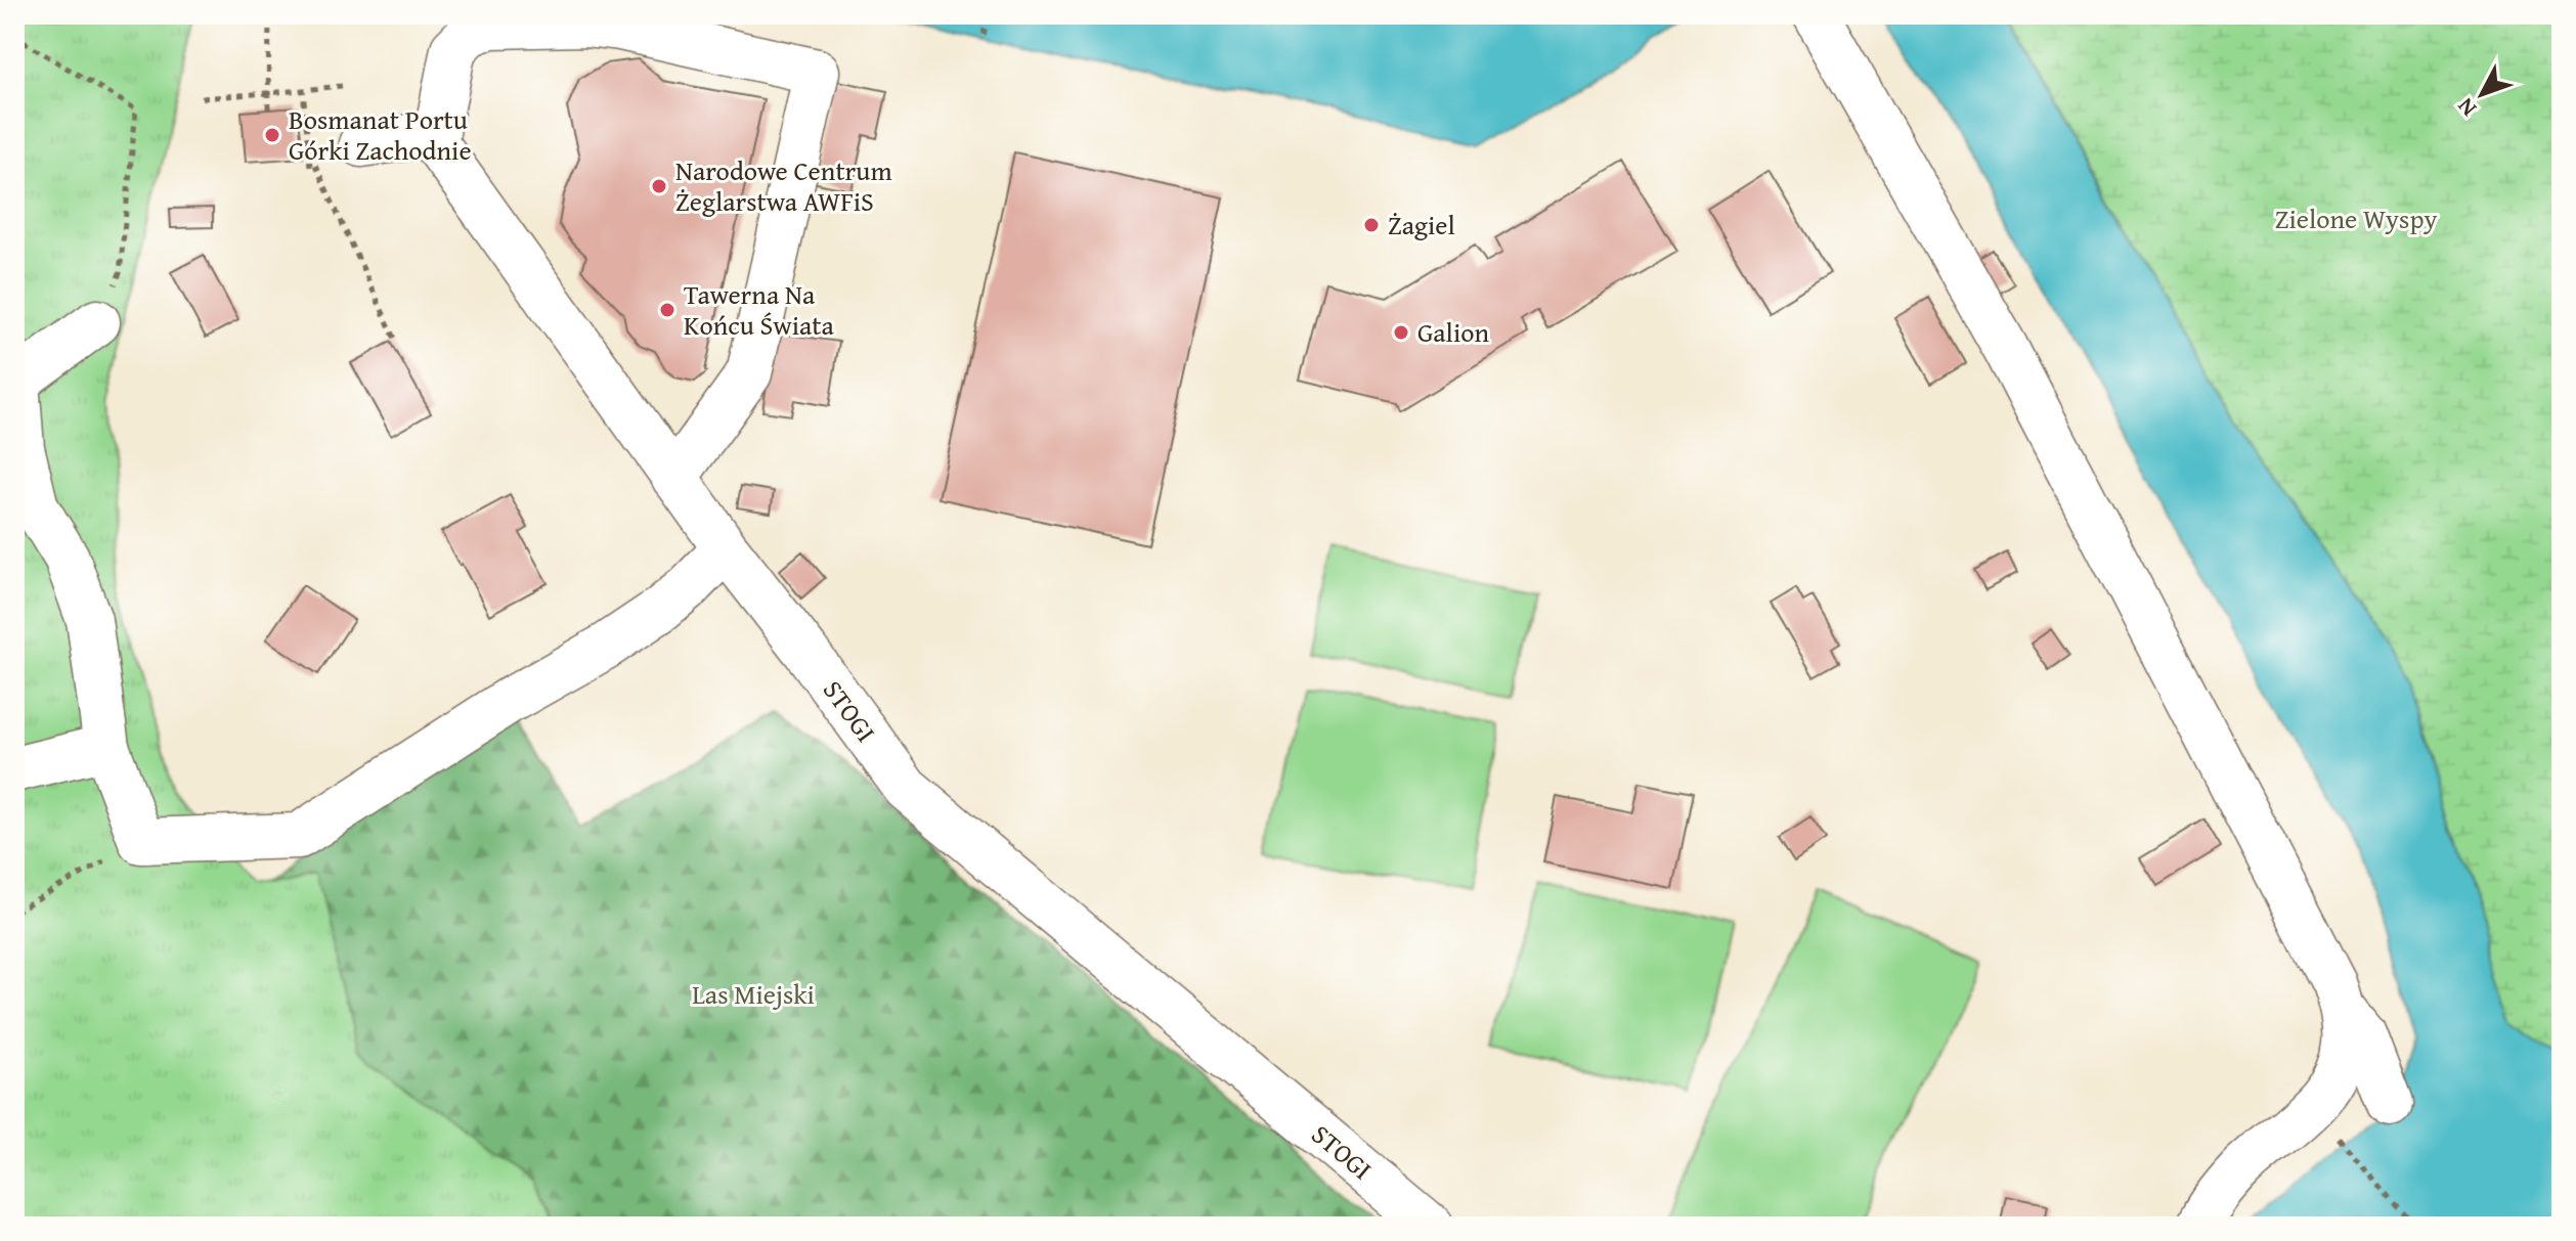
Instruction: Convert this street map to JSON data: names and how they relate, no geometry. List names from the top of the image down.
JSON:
{
  "streets": {
    "street": ["STOGI"]
  },
  "parks": ["Zielone Wyspy", "Las Miejski"],
  "places": [
    "Bosmanat Portu Górki Zachodnie",
    "Narodowe Centrum Żeglarstwa AWFiS",
    "Żagiel",
    "Tawerna Na Końcu Świata",
    "Galion"
  ],
  "north": "bottom left"
}
